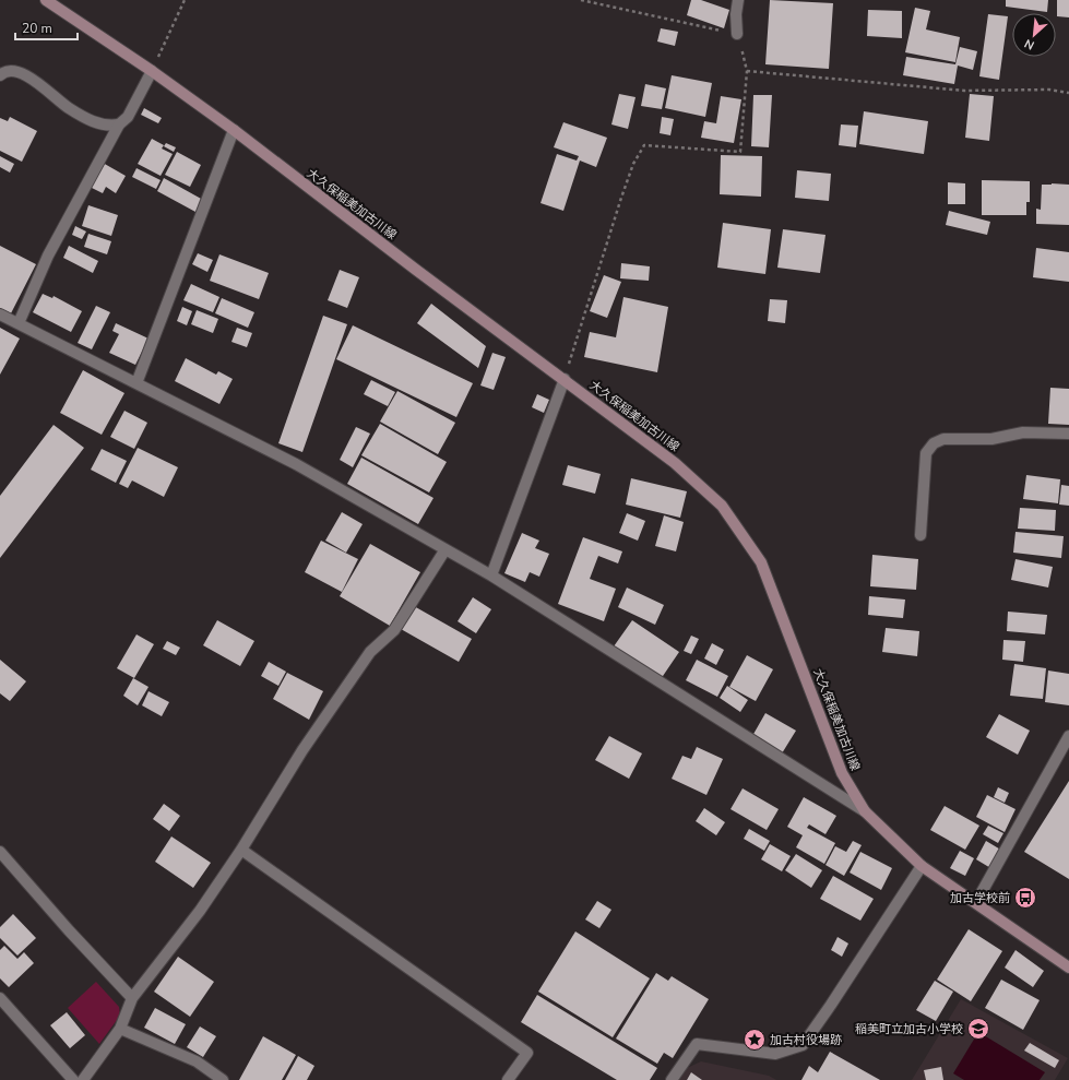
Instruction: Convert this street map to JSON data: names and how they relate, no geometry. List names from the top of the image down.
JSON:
{
  "streets": {
    "main road": ["大久保稲美加古川線"]
  },
  "places": {
    "bus stop": ["加古学校前"],
    "school or university": ["稲美町立加古小学校"],
    "place": ["加古村役場跡"]
  },
  "scale_bar": "20 m",
  "north": "bottom left"
}
